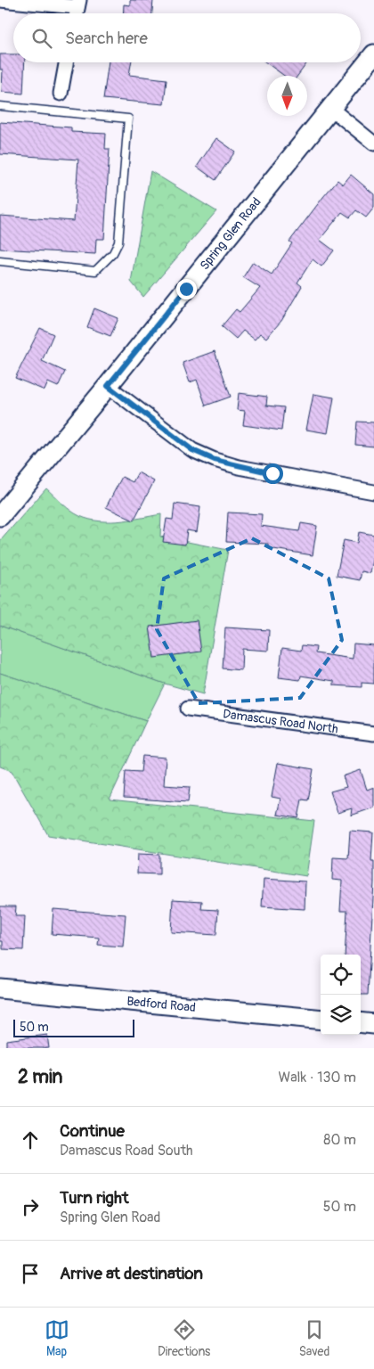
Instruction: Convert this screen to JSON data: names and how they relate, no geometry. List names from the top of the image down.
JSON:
{
  "streets": {
    "street": ["Spring Glen Road", "Damascus Road North", "Bedford Road"]
  },
  "scale_bar": "50 m",
  "north": "bottom",
  "page": {
    "search": "Search here",
    "scale": "50 m",
    "heading": ["2 min", "Walk · 130 m"],
    "list": [
      ["Continue", "Damascus Road South", "80 m"],
      ["Turn right", "Spring Glen Road", "50 m"],
      "Arrive at destination"
    ],
    "nav": ["Map", "Directions", "Saved"]
  }
}
